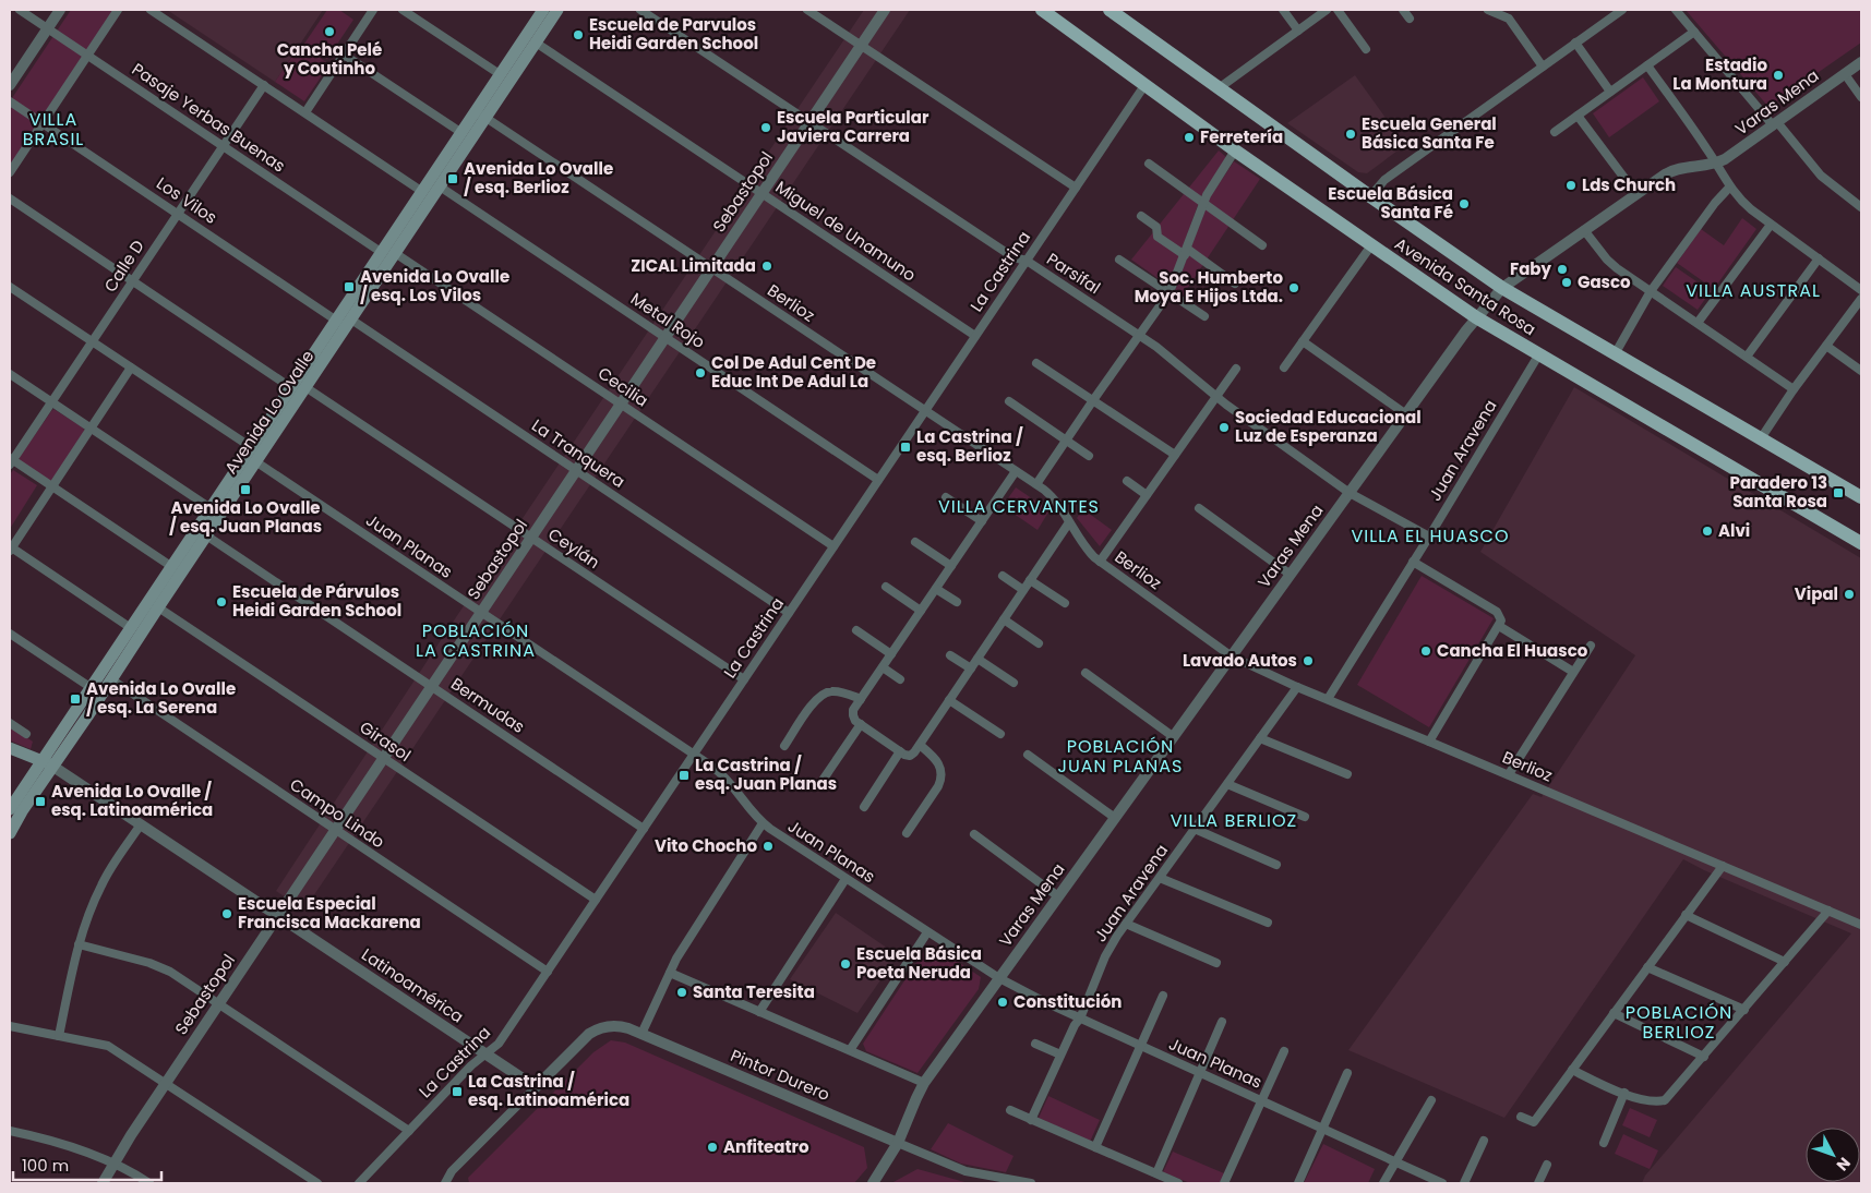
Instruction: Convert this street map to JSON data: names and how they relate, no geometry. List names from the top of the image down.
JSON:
{
  "streets": {
    "main road": ["Avenida Santa Rosa", "Avenida Lo Ovalle"],
    "street": [
      "Varas Mena",
      "Pasaje Yerbas Buenas",
      "Sebastopol",
      "Los Vilos",
      "Miguel de Unamuno",
      "Calle D",
      "La Castrina",
      "Parsifal",
      "Berlioz",
      "Metal Rojo",
      "Cecilia",
      "Juan Aravena",
      "La Tranquera",
      "Juan Planas",
      "Ceylán",
      "Bermudas",
      "Girasol",
      "Campo Lindo",
      "Latinoamérica",
      "Pintor Durero"
    ]
  },
  "crossings": [
    ["Varas Mena", "Parsifal"],
    ["Varas Mena", "Avenida Santa Rosa"],
    ["Varas Mena", "Berlioz"],
    ["Varas Mena", "Juan Planas"],
    ["Varas Mena", "Pintor Durero"],
    ["Pasaje Yerbas Buenas", "Calle D"],
    ["Pasaje Yerbas Buenas", "Avenida Lo Ovalle"],
    ["Sebastopol", "Miguel de Unamuno"],
    ["Sebastopol", "Parsifal"],
    ["Sebastopol", "Berlioz"],
    ["Sebastopol", "Metal Rojo"],
    ["Sebastopol", "Cecilia"],
    ["Sebastopol", "La Tranquera"],
    ["Sebastopol", "Juan Planas"],
    ["Sebastopol", "Ceylán"],
    ["Sebastopol", "Bermudas"],
    ["Sebastopol", "Girasol"],
    ["Sebastopol", "Campo Lindo"],
    ["Sebastopol", "Latinoamérica"],
    ["Los Vilos", "Calle D"],
    ["Los Vilos", "Avenida Lo Ovalle"],
    ["Los Vilos", "La Tranquera"],
    ["Miguel de Unamuno", "La Castrina"],
    ["Miguel de Unamuno", "Avenida Lo Ovalle"],
    ["La Castrina", "Parsifal"],
    ["La Castrina", "Avenida Santa Rosa"],
    ["La Castrina", "Berlioz"],
    ["La Castrina", "Metal Rojo"],
    ["La Castrina", "Cecilia"],
    ["La Castrina", "La Tranquera"],
    ["La Castrina", "Juan Planas"],
    ["La Castrina", "Ceylán"],
    ["La Castrina", "Bermudas"],
    ["La Castrina", "Girasol"],
    ["La Castrina", "Campo Lindo"],
    ["La Castrina", "Latinoamérica"],
    ["Parsifal", "Juan Aravena"],
    ["Avenida Santa Rosa", "Juan Aravena"],
    ["Berlioz", "Avenida Lo Ovalle"],
    ["Berlioz", "Juan Aravena"],
    ["Metal Rojo", "Avenida Lo Ovalle"],
    ["Cecilia", "Avenida Lo Ovalle"],
    ["Avenida Lo Ovalle", "La Tranquera"],
    ["Avenida Lo Ovalle", "Juan Planas"],
    ["Avenida Lo Ovalle", "Ceylán"],
    ["Avenida Lo Ovalle", "Bermudas"],
    ["Avenida Lo Ovalle", "Girasol"],
    ["Avenida Lo Ovalle", "Campo Lindo"],
    ["Avenida Lo Ovalle", "Latinoamérica"],
    ["Juan Aravena", "Juan Planas"],
    ["Latinoamérica", "Pintor Durero"]
  ],
  "districts": [
    "VILLA BRASIL",
    "VILLA AUSTRAL",
    "VILLA CERVANTES",
    "VILLA EL HUASCO",
    "POBLACIÓN LA CASTRINA",
    "POBLACIÓN JUAN PLANAS",
    "VILLA BERLIOZ",
    "POBLACIÓN BERLIOZ"
  ],
  "places": {
    "other": [
      "Cancha Pelé y Coutinho",
      "Escuela de Parvulos Heidi Garden School",
      "Estadio La Montura",
      "Escuela Particular Javiera Carrera",
      "Escuela General Básica Santa Fe",
      "Ferretería",
      "Lds Church",
      "Escuela Básica Santa Fé",
      "ZICAL Limitada",
      "Faby",
      "Gasco",
      "Soc. Humberto Moya E Hijos Ltda.",
      "Col De Adul Cent De Educ Int De Adul La",
      "Sociedad Educacional Luz de Esperanza",
      "Alvi",
      "Vipal",
      "Escuela de Párvulos Heidi Garden School",
      "Cancha El Huasco",
      "Lavado Autos",
      "Vito Chocho",
      "Escuela Especial Francisca Mackarena",
      "Escuela Básica Poeta Neruda",
      "Santa Teresita",
      "Constitución",
      "Anfiteatro"
    ],
    "transit": [
      "Avenida Lo Ovalle / esq. Berlioz",
      "Avenida Lo Ovalle / esq. Los Vilos",
      "La Castrina / esq. Berlioz",
      "Avenida Lo Ovalle / esq. Juan Planas",
      "Paradero 13 Santa Rosa",
      "Avenida Lo Ovalle / esq. La Serena",
      "La Castrina / esq. Juan Planas",
      "Avenida Lo Ovalle / esq. Latinoamérica",
      "La Castrina / esq. Latinoamérica"
    ]
  },
  "scale_bar": "100 m",
  "north": "bottom right"
}
